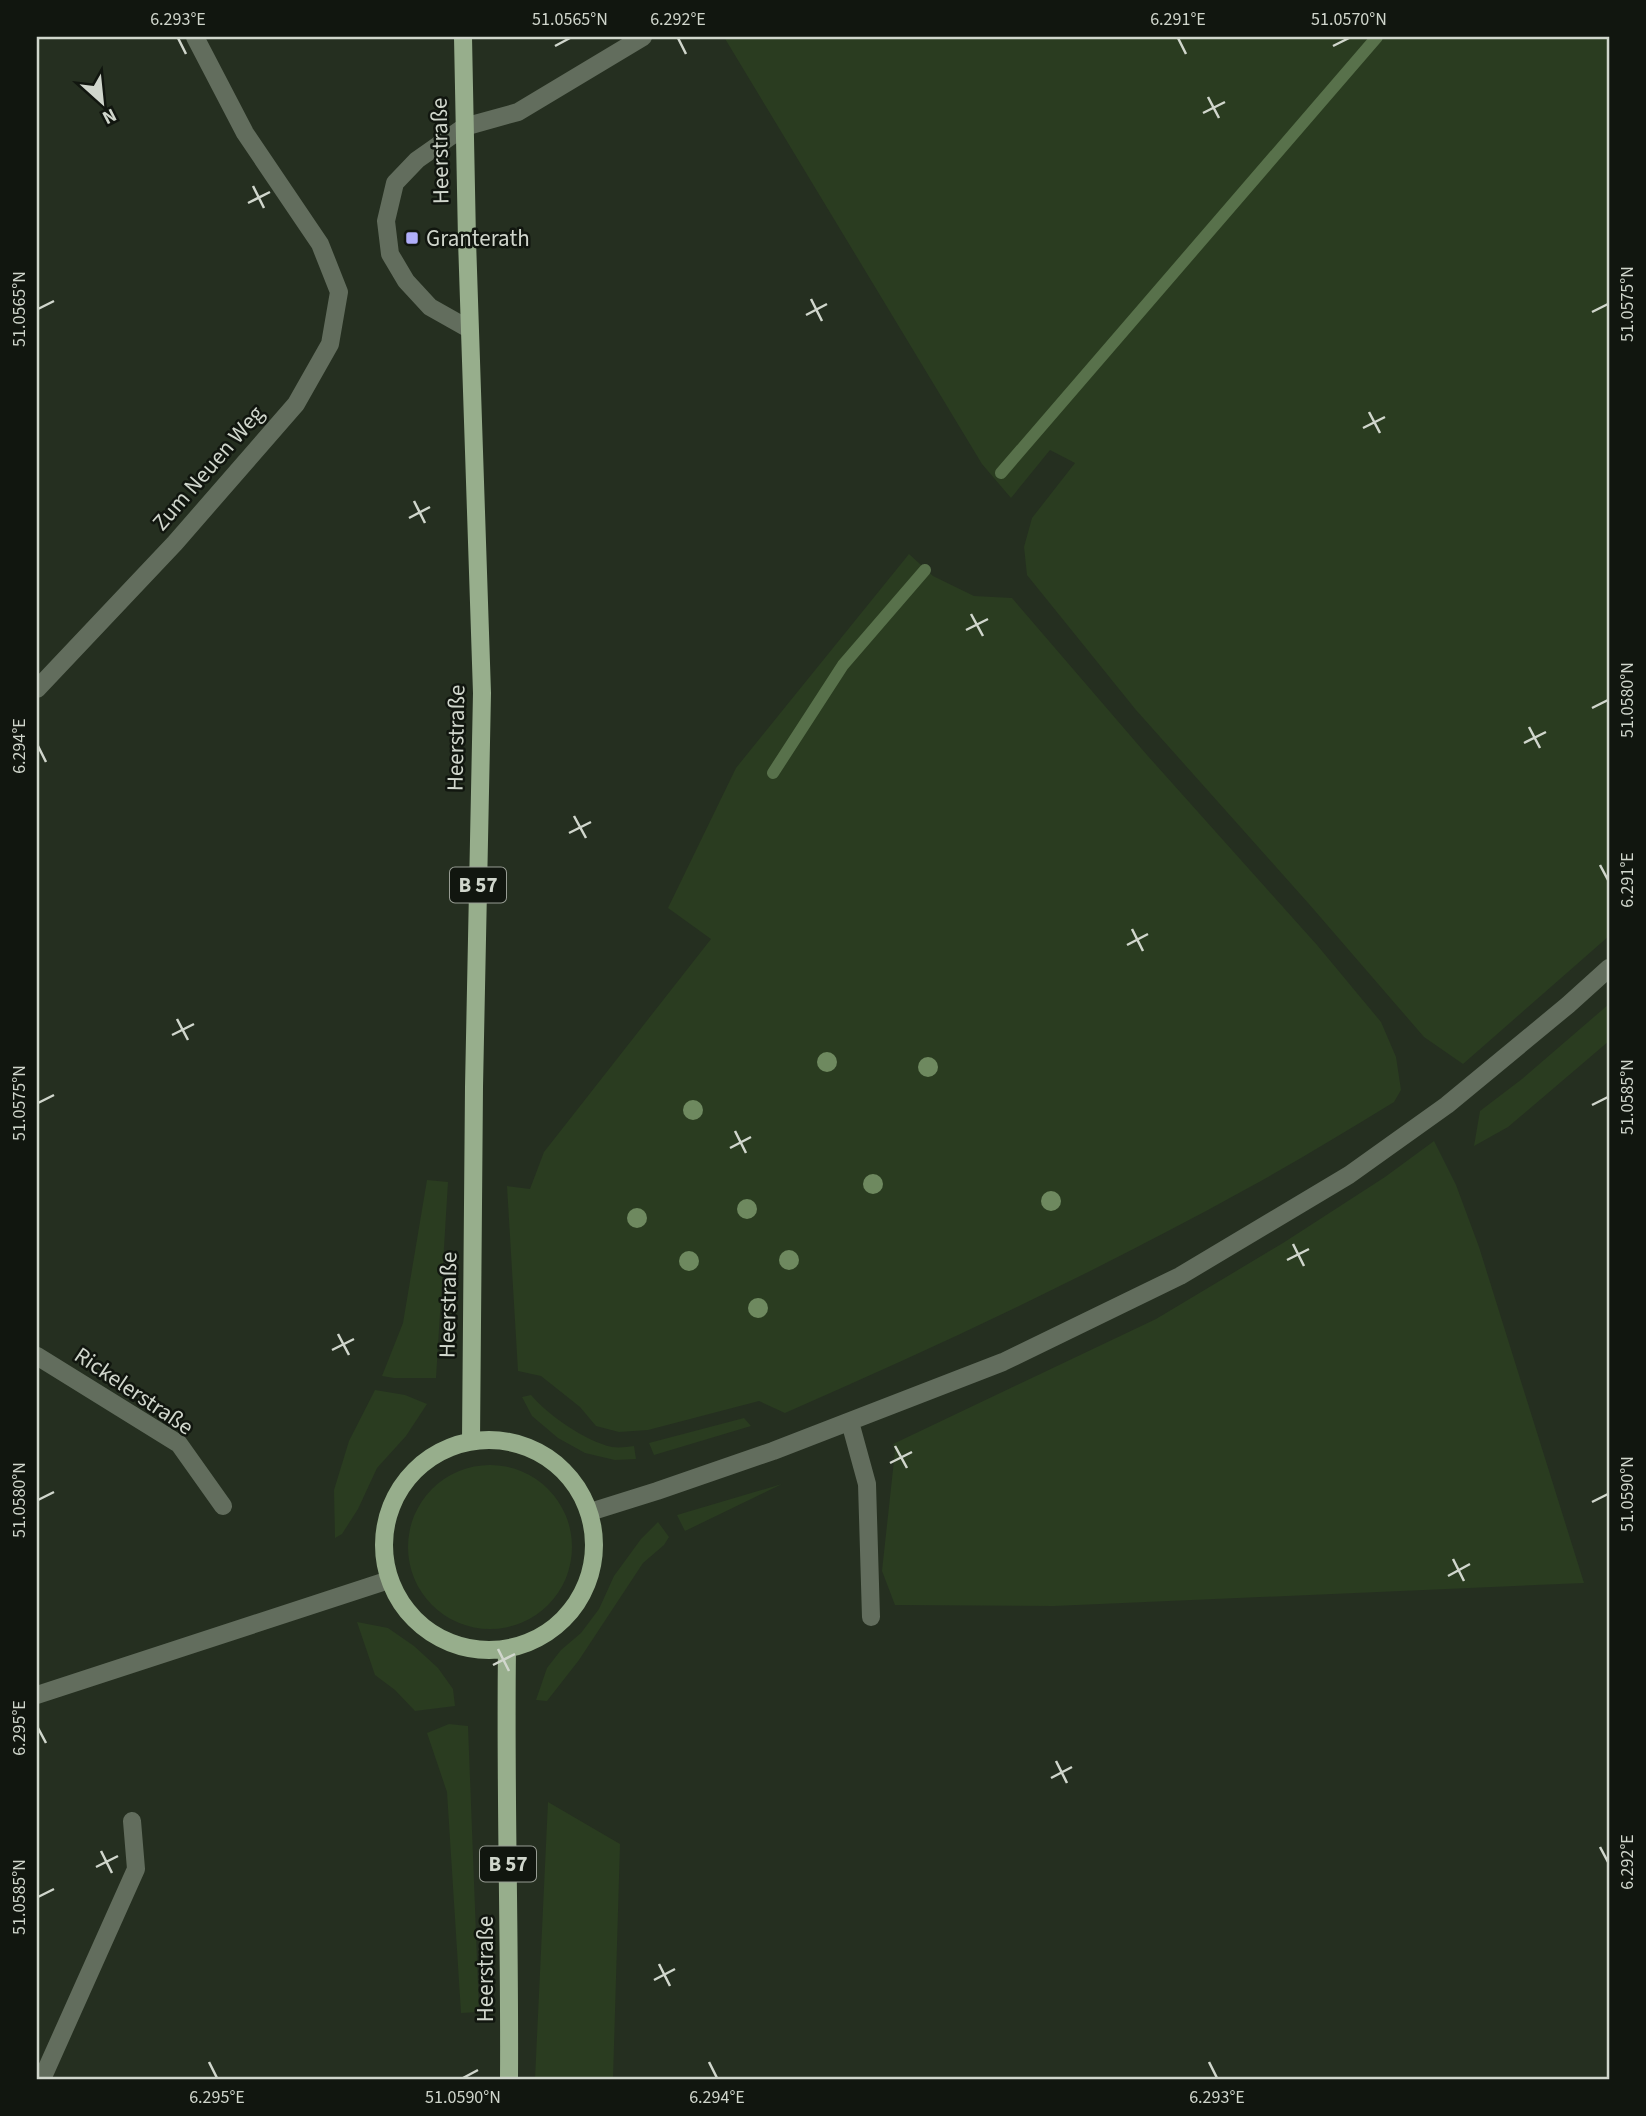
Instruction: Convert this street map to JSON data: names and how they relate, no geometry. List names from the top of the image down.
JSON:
{
  "streets": {
    "main road": ["Heerstraße", "B 57"],
    "street": ["Zum Neuen Weg", "Rickelerstraße"]
  },
  "places": {
    "transit": ["Granterath"]
  },
  "north": "bottom right",
  "coordinates": [
    "6.293°E",
    "51.0565°N",
    "6.292°E",
    "6.291°E",
    "51.0570°N",
    "51.0575°N",
    "51.0580°N",
    "6.294°E",
    "51.0585°N",
    "51.0590°N",
    "6.295°E"
  ]
}
